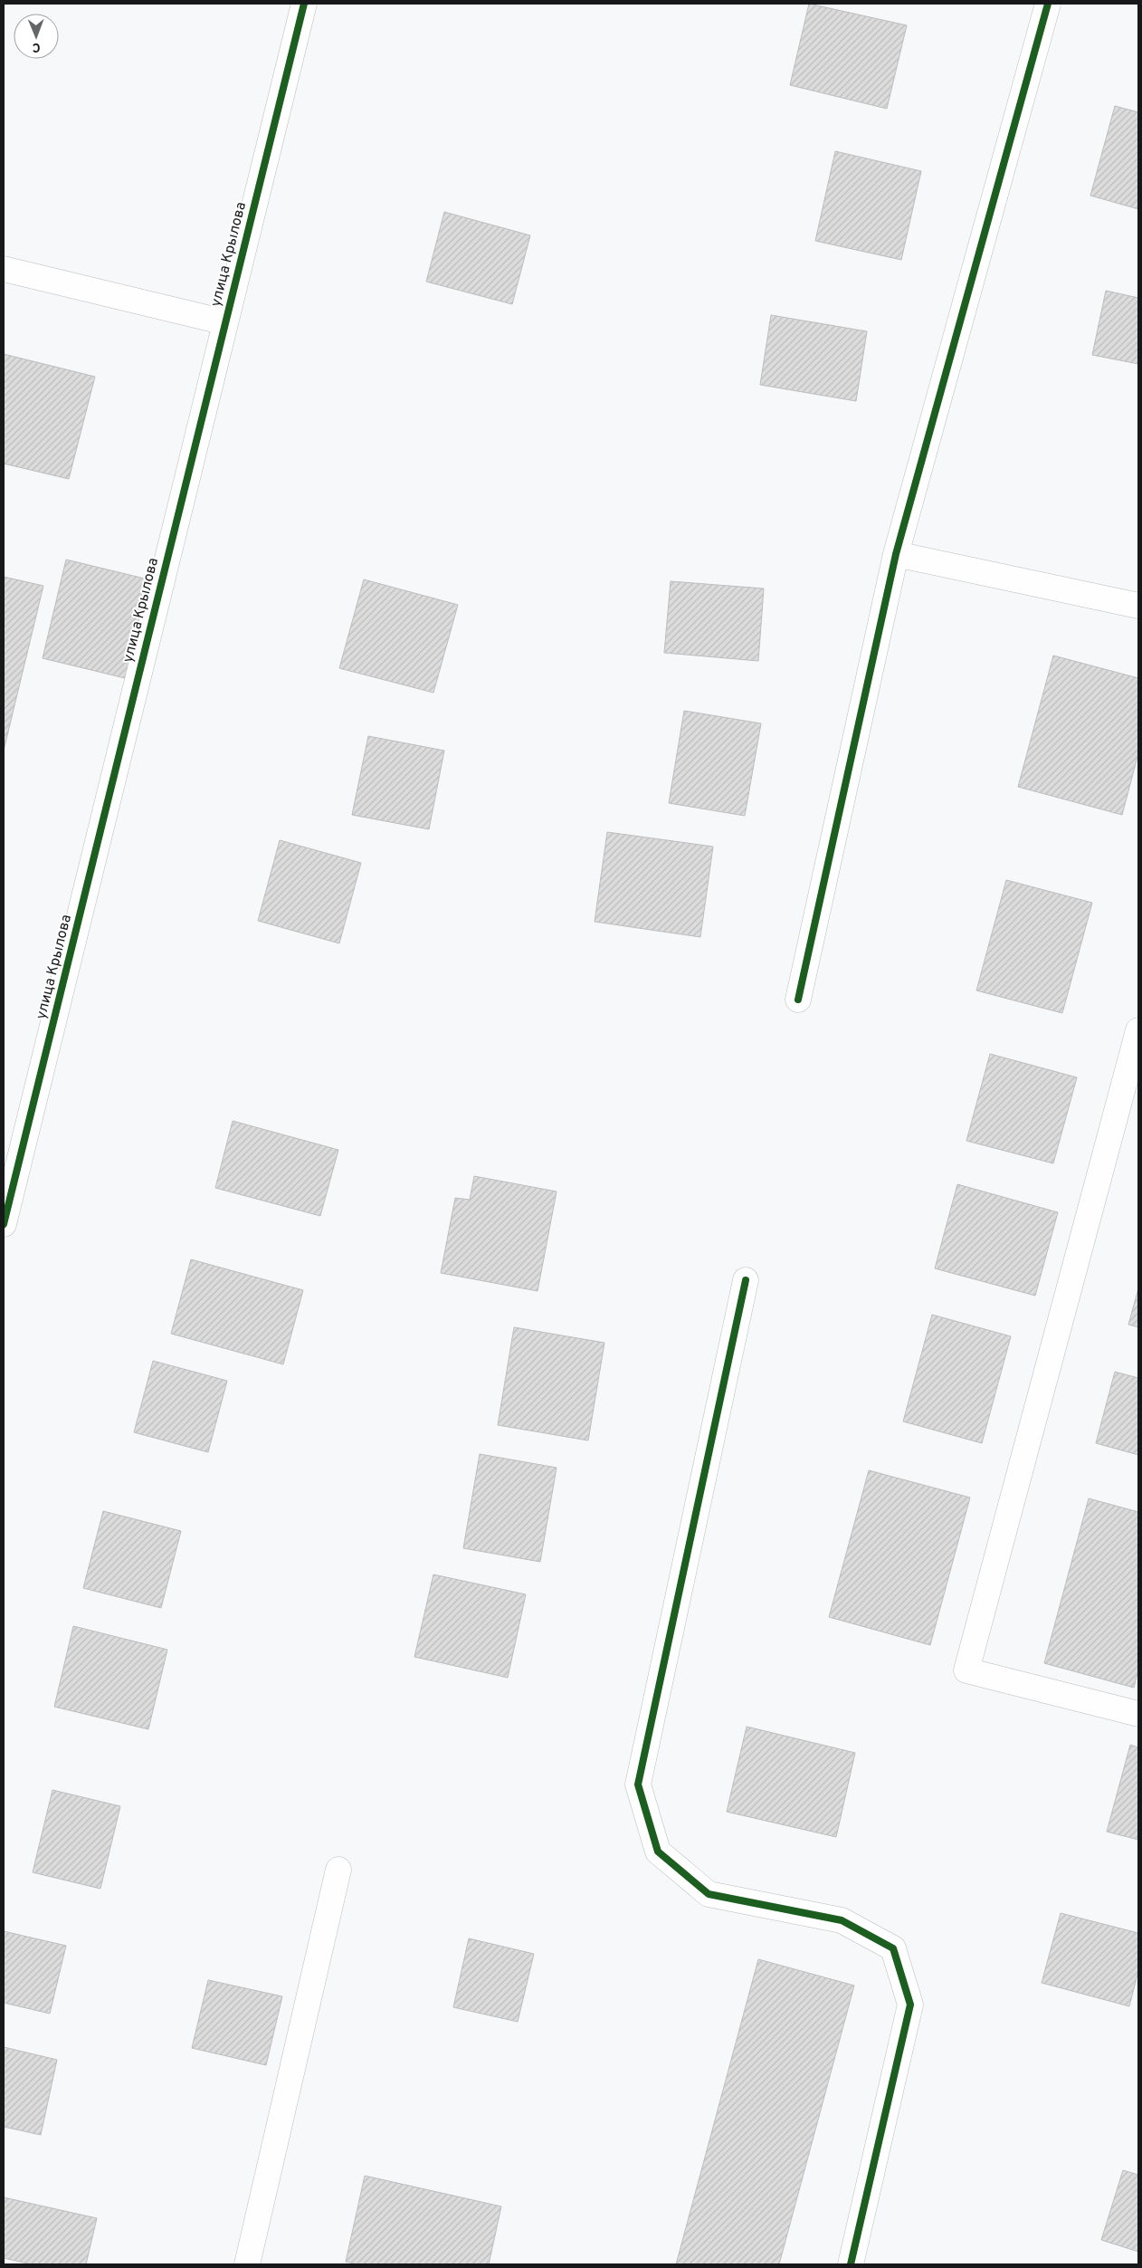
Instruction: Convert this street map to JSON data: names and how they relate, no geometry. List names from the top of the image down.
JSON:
{
  "streets": {
    "street": ["улица Крылова"]
  },
  "north": "bottom"
}
